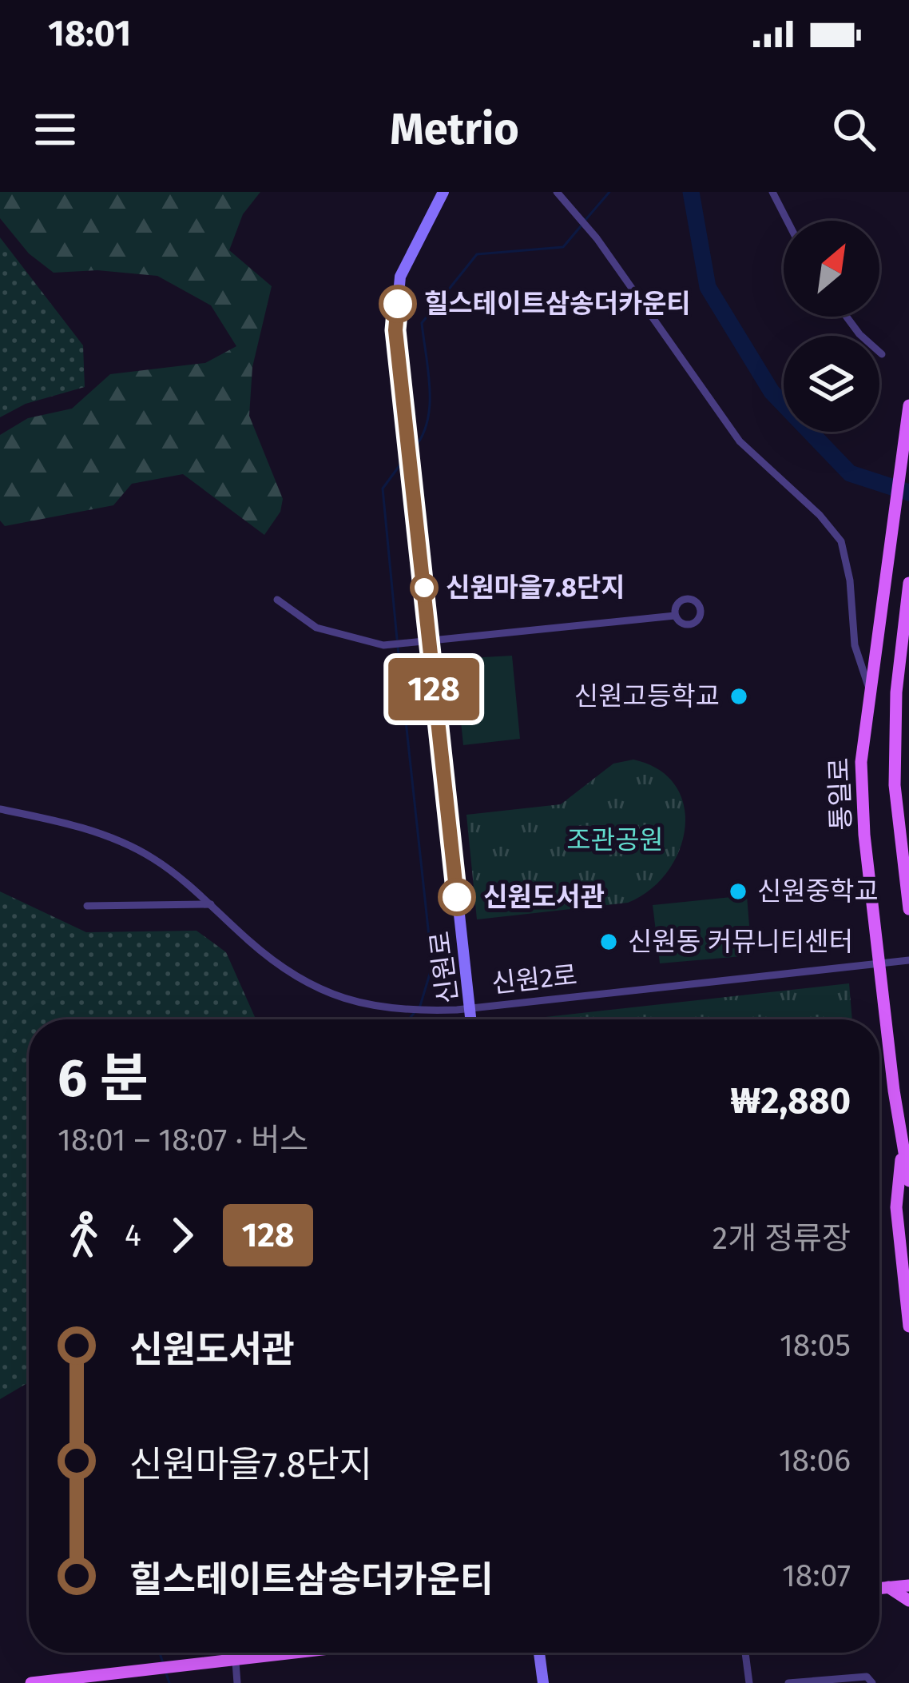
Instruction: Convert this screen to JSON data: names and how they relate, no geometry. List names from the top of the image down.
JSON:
{
  "streets": {
    "main road": ["통일로"],
    "street": ["신원로", "신원2로"]
  },
  "crossings": [
    ["통일로", "신원2로"],
    ["신원로", "신원2로"]
  ],
  "parks": ["조관공원"],
  "places": [
    "힐스테이트삼송더카운티",
    "신원마을7.8단지",
    "신원고등학교",
    "신원중학교",
    "신원도서관",
    "신원동 커뮤니티센터"
  ],
  "lines": ["bus line 128"],
  "north": "top right",
  "page": {
    "status": "18:01",
    "header": "Metrio",
    "on_map": "128",
    "heading": ["6 분", "18:01 – 18:07 · 버스", "₩2,880"],
    "legs": ["4", "128", "2개 정류장"],
    "list": [
      {
        "name": "신원도서관",
        "value": "18:05"
      },
      {
        "name": "신원마을7.8단지",
        "value": "18:06"
      },
      {
        "name": "힐스테이트삼송더카운티",
        "value": "18:07"
      }
    ]
  }
}
